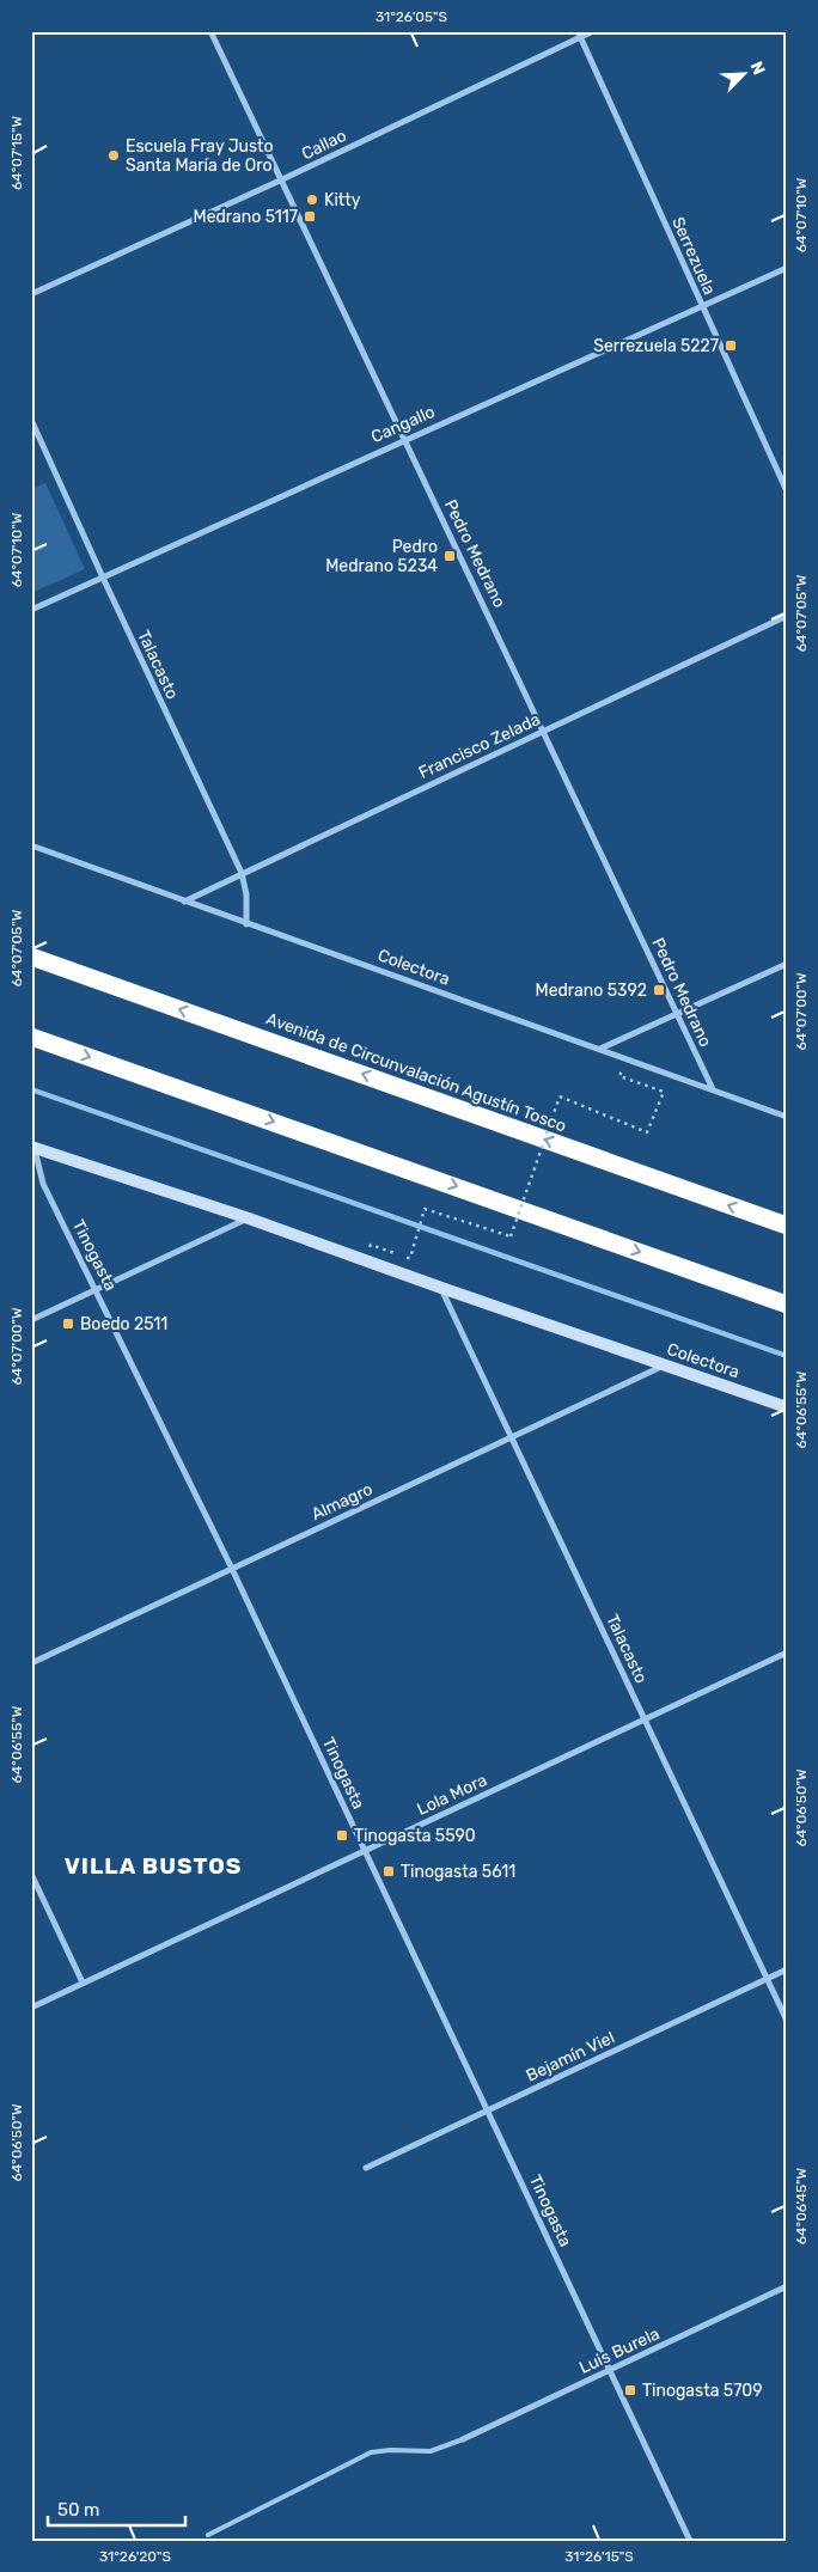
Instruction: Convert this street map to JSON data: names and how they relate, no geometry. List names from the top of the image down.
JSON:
{
  "streets": {
    "highway": ["Avenida de Circunvalación Agustín Tosco"],
    "street": [
      "Callao",
      "Serrezuela",
      "Cangallo",
      "Pedro Medrano",
      "Talacasto",
      "Francisco Zelada",
      "Colectora",
      "Tinogasta",
      "Almagro",
      "Lola Mora",
      "Bejamín Viel",
      "Luis Burela"
    ]
  },
  "crossings": [
    ["Callao", "Serrezuela"],
    ["Callao", "Pedro Medrano"],
    ["Serrezuela", "Cangallo"],
    ["Cangallo", "Pedro Medrano"],
    ["Cangallo", "Talacasto"],
    ["Pedro Medrano", "Francisco Zelada"],
    ["Pedro Medrano", "Colectora"],
    ["Talacasto", "Francisco Zelada"],
    ["Talacasto", "Colectora"],
    ["Talacasto", "Almagro"],
    ["Talacasto", "Lola Mora"],
    ["Talacasto", "Bejamín Viel"],
    ["Francisco Zelada", "Colectora"],
    ["Colectora", "Tinogasta"],
    ["Colectora", "Almagro"],
    ["Tinogasta", "Almagro"],
    ["Tinogasta", "Lola Mora"],
    ["Tinogasta", "Bejamín Viel"],
    ["Tinogasta", "Luis Burela"]
  ],
  "districts": ["VILLA BUSTOS"],
  "places": {
    "other": ["Escuela Fray Justo Santa María de Oro", "Kitty"],
    "transit": [
      "Medrano 5117",
      "Serrezuela 5227",
      "Pedro Medrano 5234",
      "Medrano 5392",
      "Boedo 2511",
      "Tinogasta 5590",
      "Tinogasta 5611",
      "Tinogasta 5709"
    ]
  },
  "scale_bar": "50 m",
  "north": "top right",
  "coordinates": [
    "31°26'05\"S",
    "64°07'15\"W",
    "64°07'10\"W",
    "64°07'05\"W",
    "64°07'00\"W",
    "64°06'55\"W",
    "64°06'50\"W",
    "64°06'45\"W",
    "31°26'20\"S",
    "31°26'15\"S"
  ]
}
